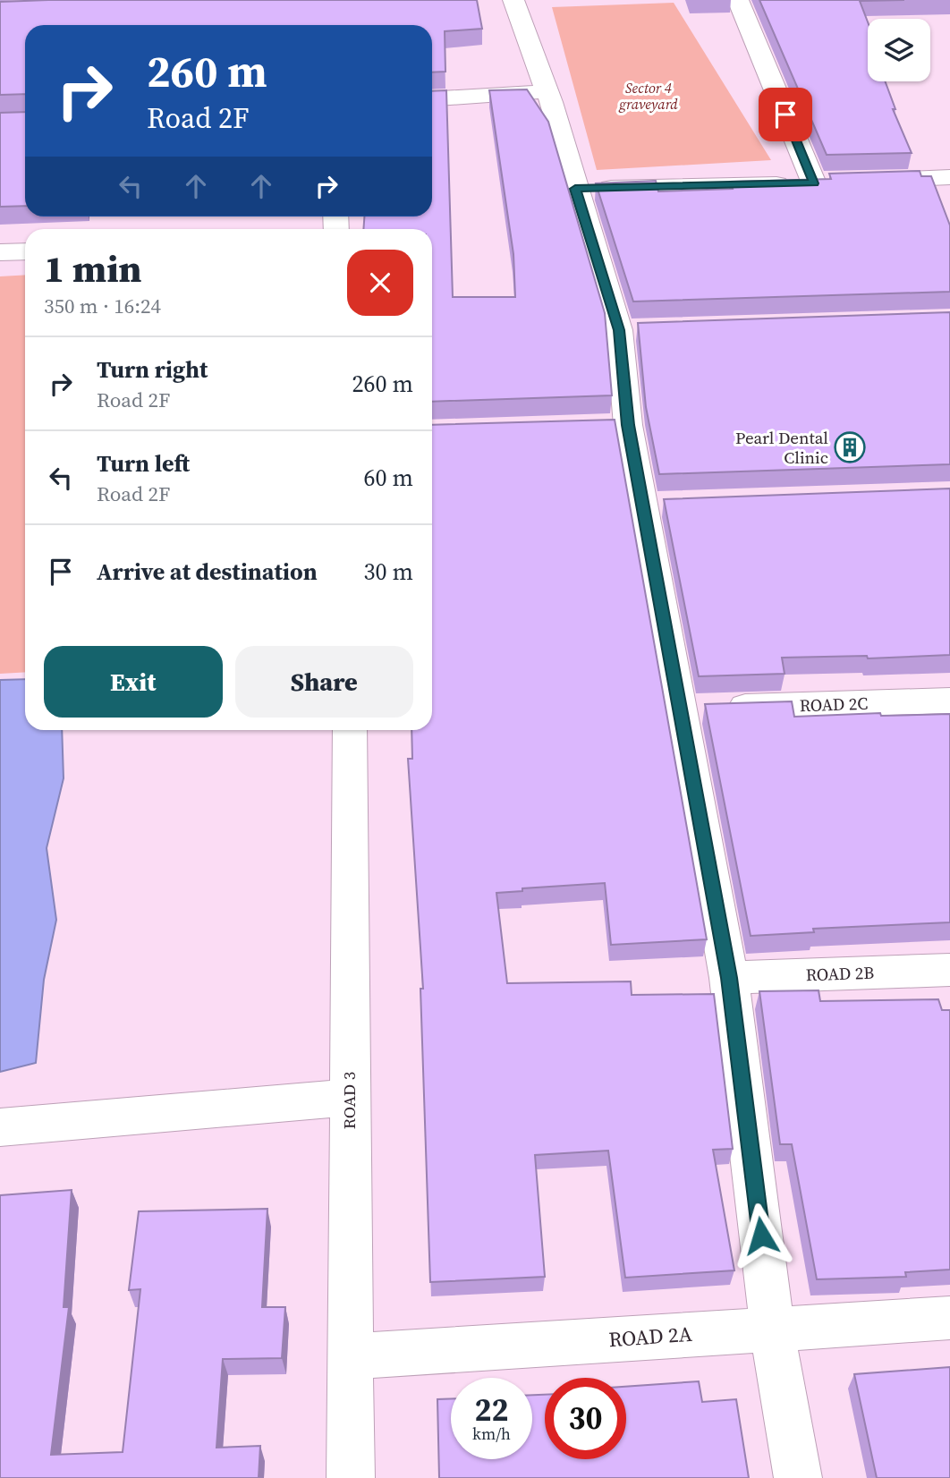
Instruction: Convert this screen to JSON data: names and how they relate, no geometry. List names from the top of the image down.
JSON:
{
  "streets": {
    "street": [
      "ROAD 2C",
      "ROAD 2B",
      "ROAD 3",
      "ROAD 2A"
    ]
  },
  "crossings": [
    ["ROAD 3", "ROAD 2A"]
  ],
  "parks": ["Sector 4 graveyard"],
  "places": {
    "building": ["Pearl Dental Clinic"]
  },
  "page": {
    "turn": ["260 m", "Road 2F"],
    "heading": ["1 min", "350 m · 16:24"],
    "list": [
      {
        "name": "Turn right",
        "note": "Road 2F",
        "value": "260 m"
      },
      {
        "name": "Turn left",
        "note": "Road 2F",
        "value": "60 m"
      },
      {
        "name": "Arrive at destination",
        "value": "30 m"
      }
    ],
    "buttons": ["Exit", "Share"],
    "speed": "22 km/h",
    "limit": "30"
  }
}
